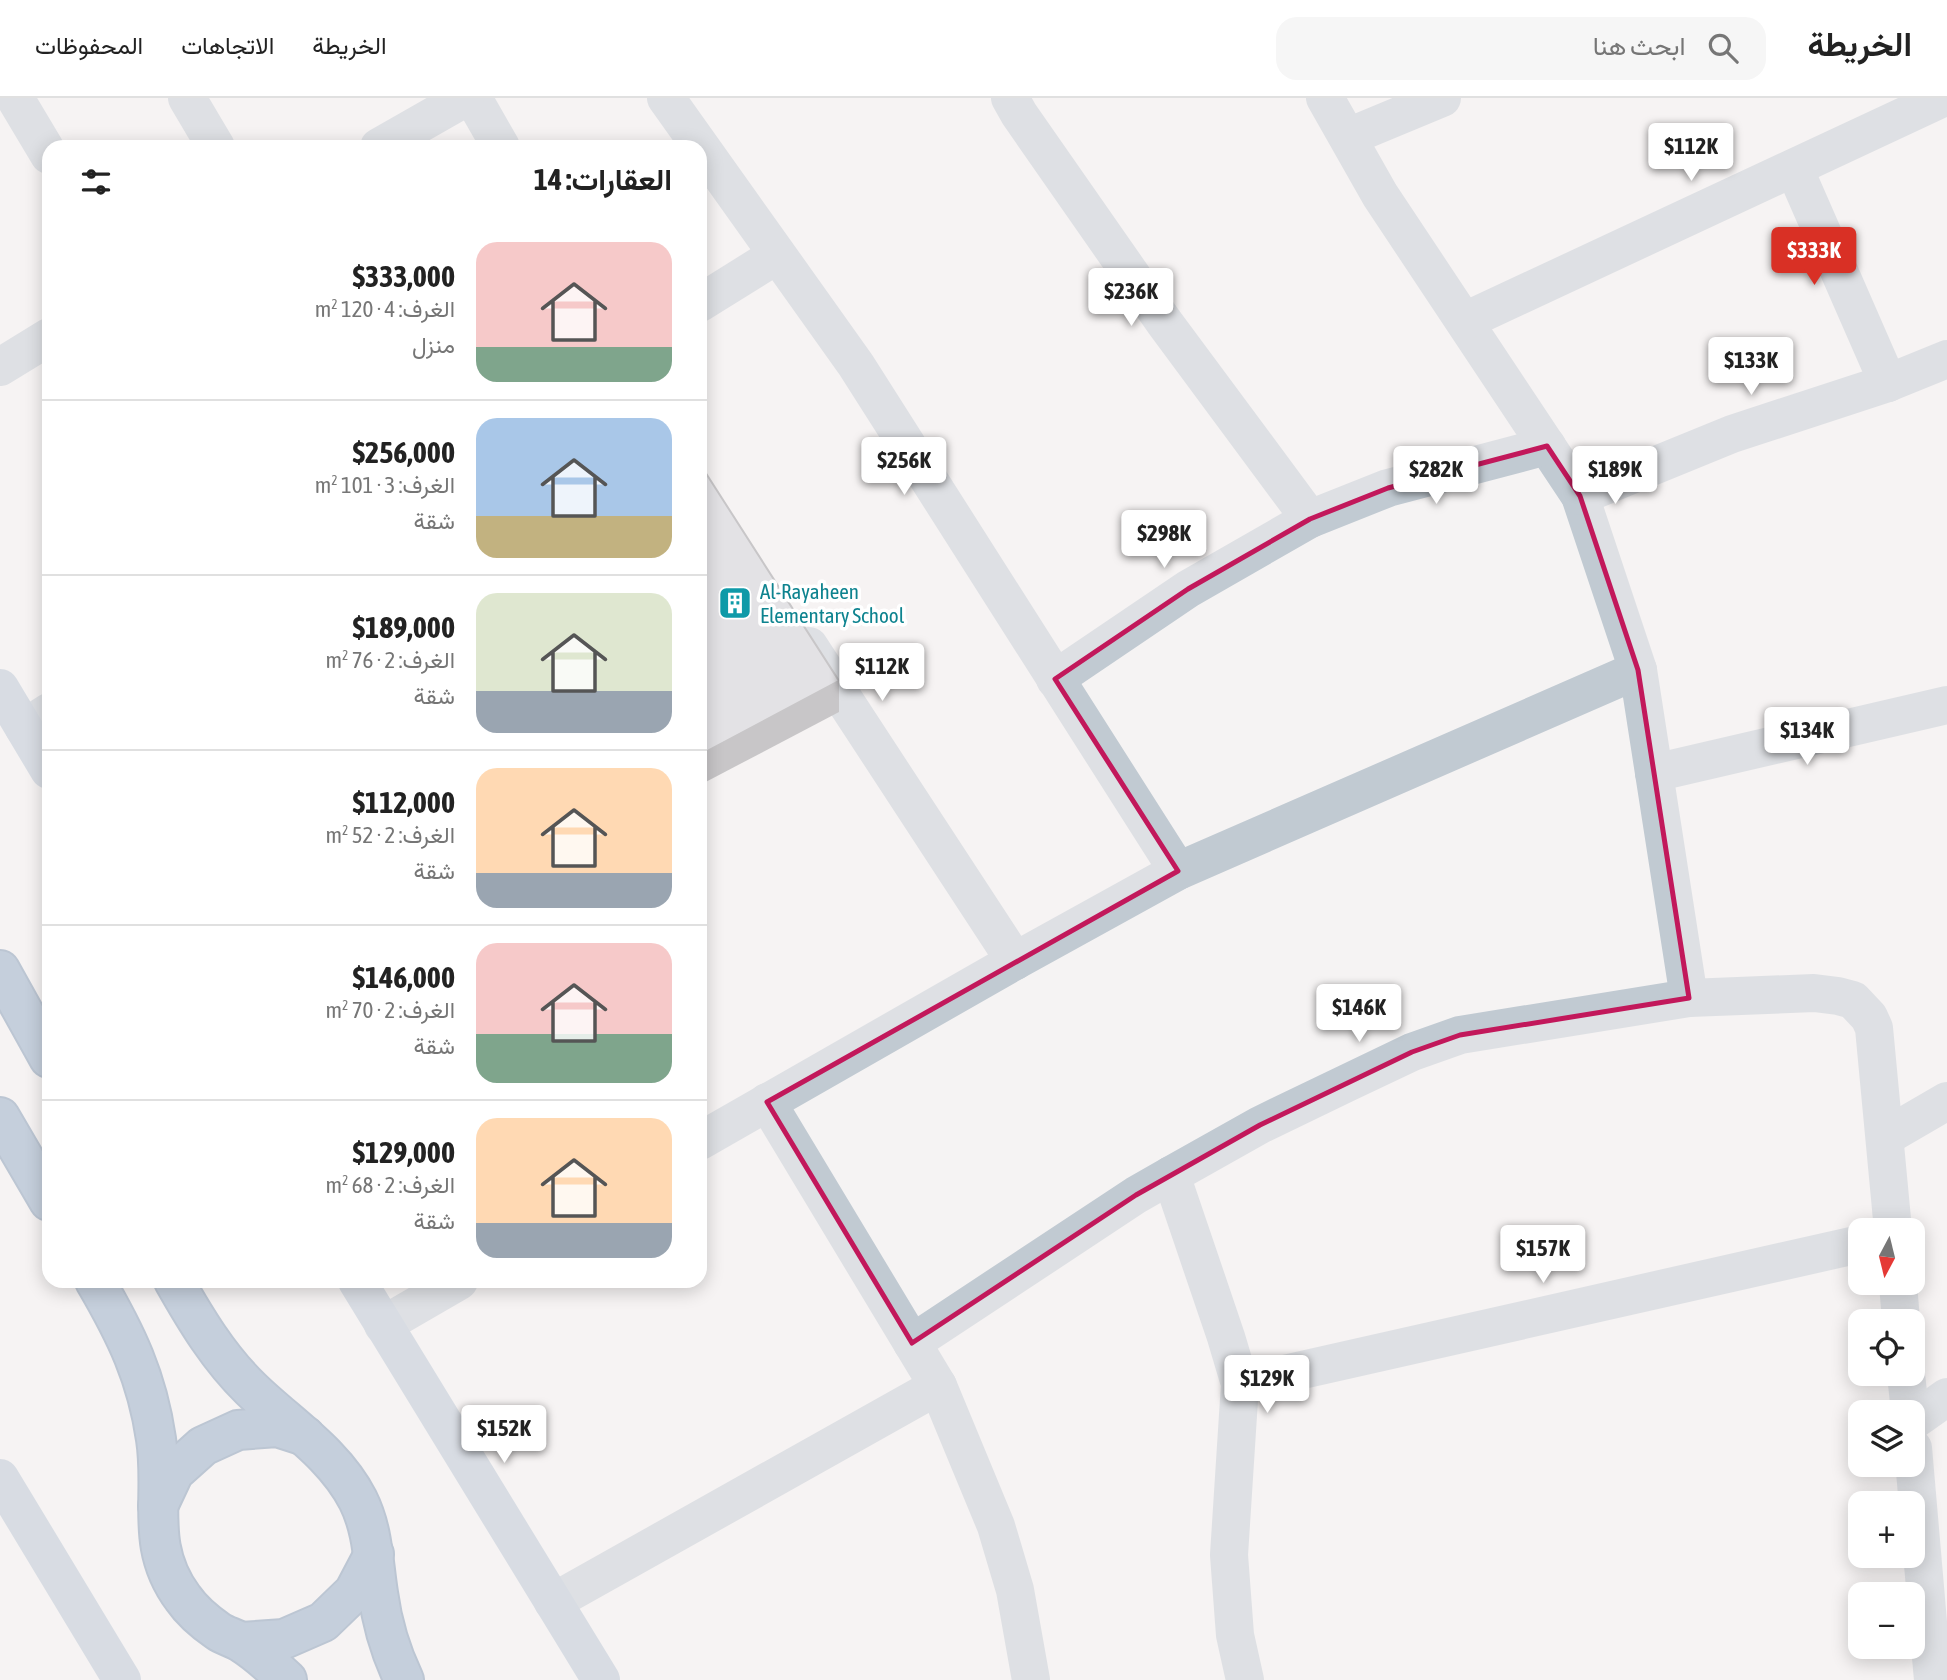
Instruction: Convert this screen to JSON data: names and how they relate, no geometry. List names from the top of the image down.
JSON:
{
  "places": {
    "building": ["Al-Rayaheen Elementary School"]
  },
  "north": "bottom",
  "page": {
    "header": "الخريطة",
    "search": "ابحث هنا",
    "nav": ["الخريطة", "الاتجاهات", "المحفوظات"],
    "price": [
      "$112K",
      "$333K",
      "$236K",
      "$133K",
      "$256K",
      "$282K",
      "$189K",
      "$298K",
      "$112K",
      "$134K",
      "$146K",
      "$157K",
      "$129K",
      "$152K"
    ],
    "heading": "العقارات: 14",
    "list": [
      {
        "name": "$333,000",
        "note": "الغرف: 4 · 120 m² · منزل"
      },
      {
        "name": "$256,000",
        "note": "الغرف: 3 · 101 m² · شقة"
      },
      {
        "name": "$189,000",
        "note": "الغرف: 2 · 76 m² · شقة"
      },
      {
        "name": "$112,000",
        "note": "الغرف: 2 · 52 m² · شقة"
      },
      {
        "name": "$146,000",
        "note": "الغرف: 2 · 70 m² · شقة"
      },
      {
        "name": "$129,000",
        "note": "الغرف: 2 · 68 m² · شقة"
      }
    ],
    "map_buttons": ["+", "−"]
  }
}
